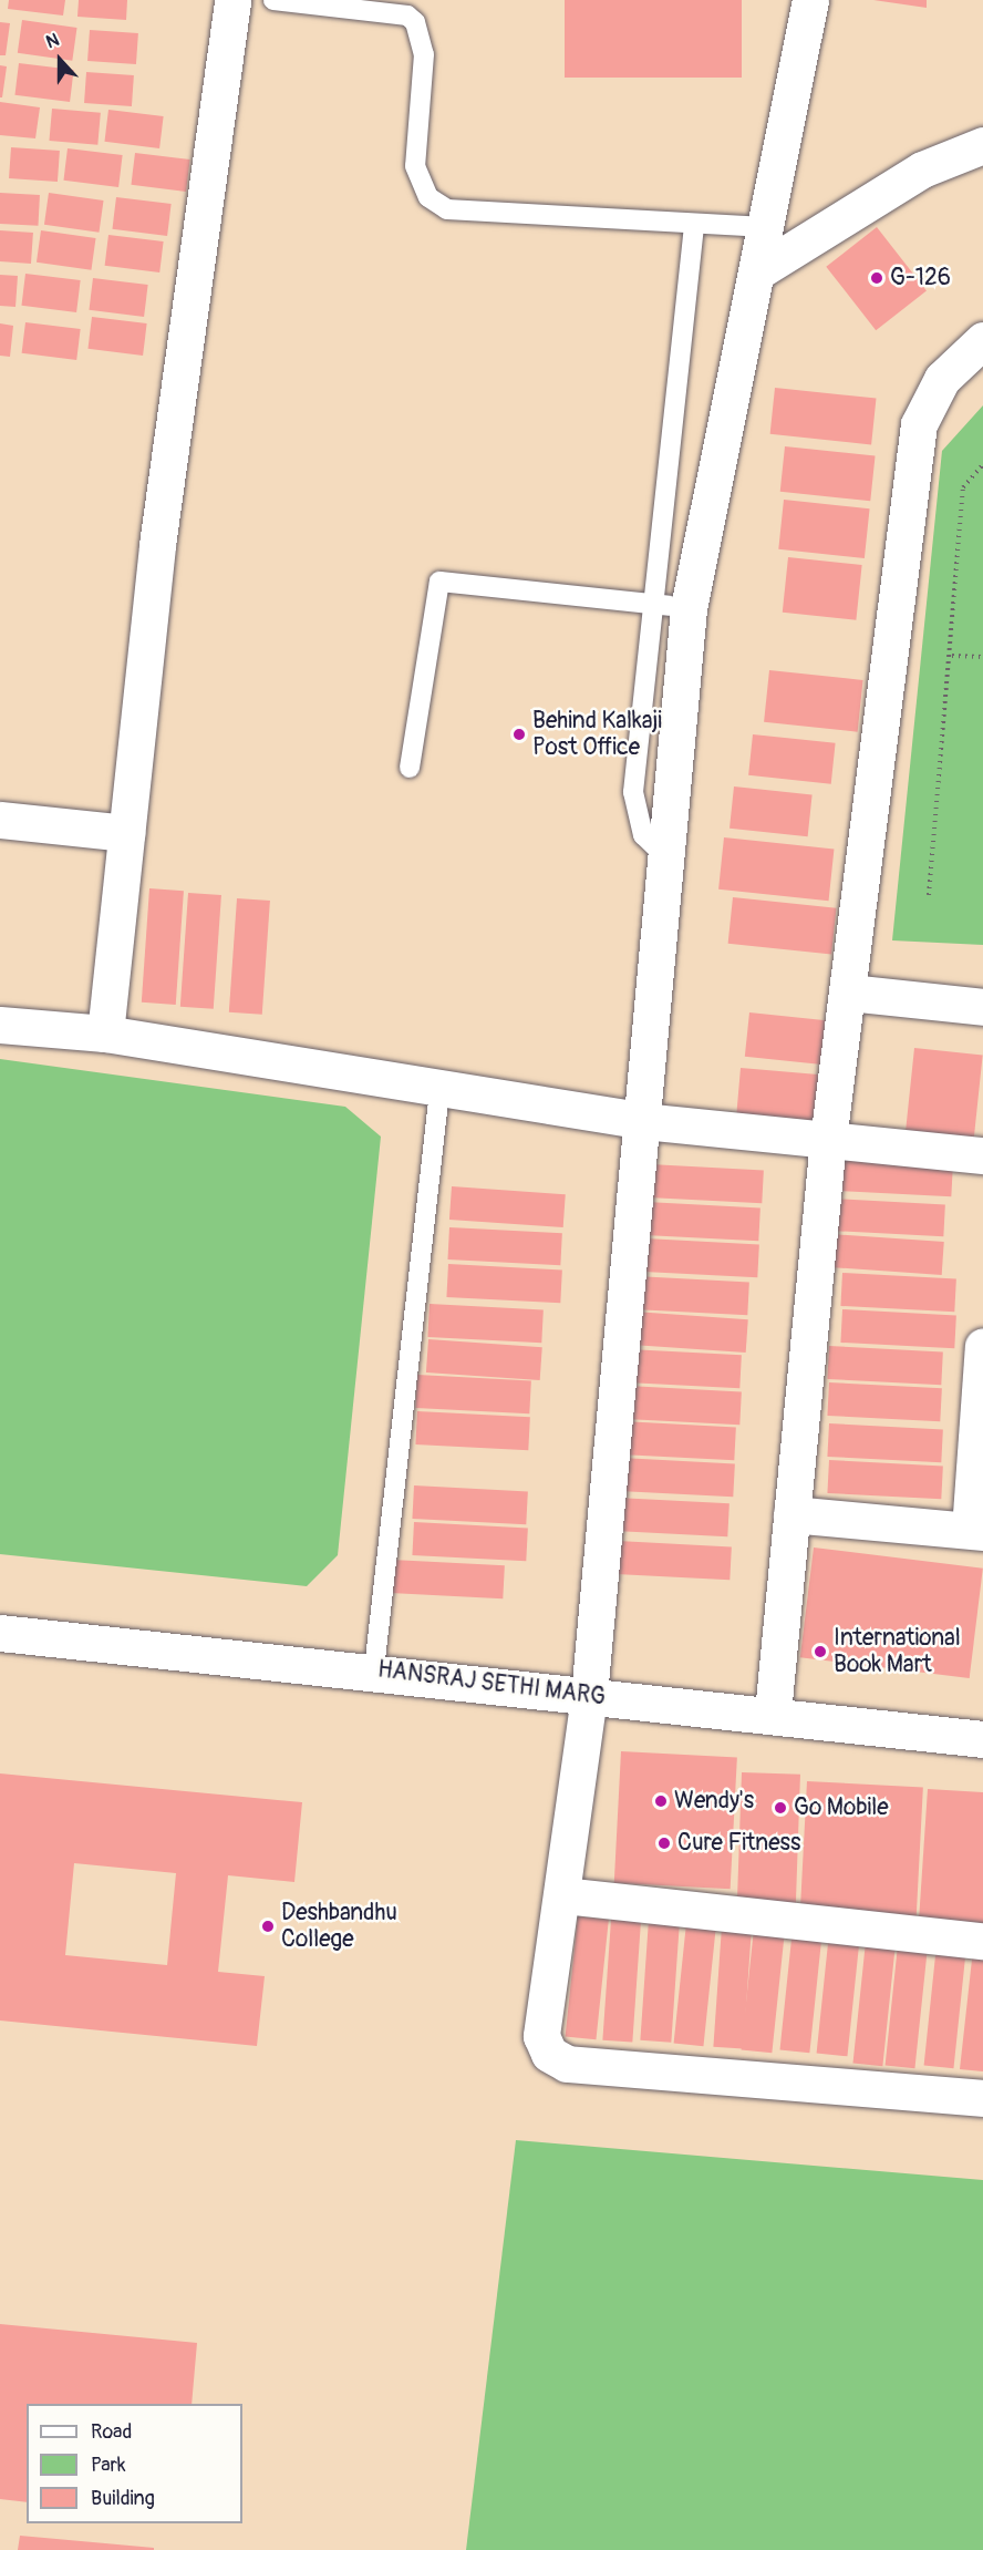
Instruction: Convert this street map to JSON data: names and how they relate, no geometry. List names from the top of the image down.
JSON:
{
  "streets": {
    "street": ["HANSRAJ SETHI MARG"]
  },
  "places": [
    "G-126",
    "Behind Kalkaji Post Office",
    "International Book Mart",
    "Wendy's",
    "Go Mobile",
    "Cure Fitness",
    "Deshbandhu College"
  ],
  "legend": ["Road", "Park", "Building"],
  "north": "top"
}
